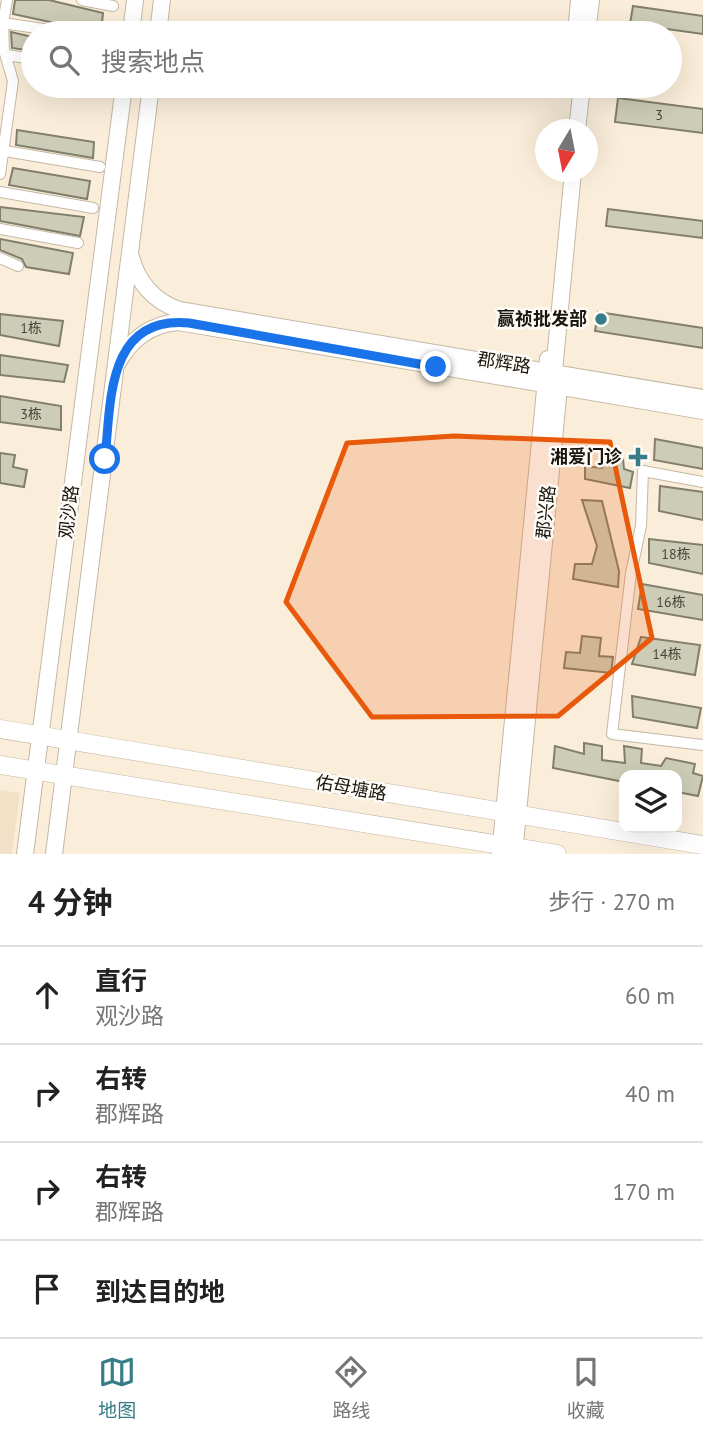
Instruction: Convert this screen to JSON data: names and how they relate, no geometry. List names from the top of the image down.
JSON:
{
  "streets": {
    "main road": [
      "郡辉路",
      "观沙路",
      "郡兴路",
      "佑母塘路"
    ]
  },
  "crossings": [
    ["郡辉路", "观沙路"],
    ["郡辉路", "郡兴路"],
    ["观沙路", "佑母塘路"],
    ["郡兴路", "佑母塘路"]
  ],
  "places": {
    "other": ["赢祯批发部"],
    "health": ["湘爱门诊"]
  },
  "house_numbers": [
    "3",
    "1栋",
    "3栋",
    "18栋",
    "16栋",
    "14栋"
  ],
  "north": "bottom",
  "page": {
    "search": "搜索地点",
    "heading": ["4 分钟", "步行 · 270 m"],
    "list": [
      ["直行", "观沙路", "60 m"],
      ["右转", "郡辉路", "40 m"],
      ["右转", "郡辉路", "170 m"],
      "到达目的地"
    ],
    "nav": ["地图", "路线", "收藏"]
  }
}
